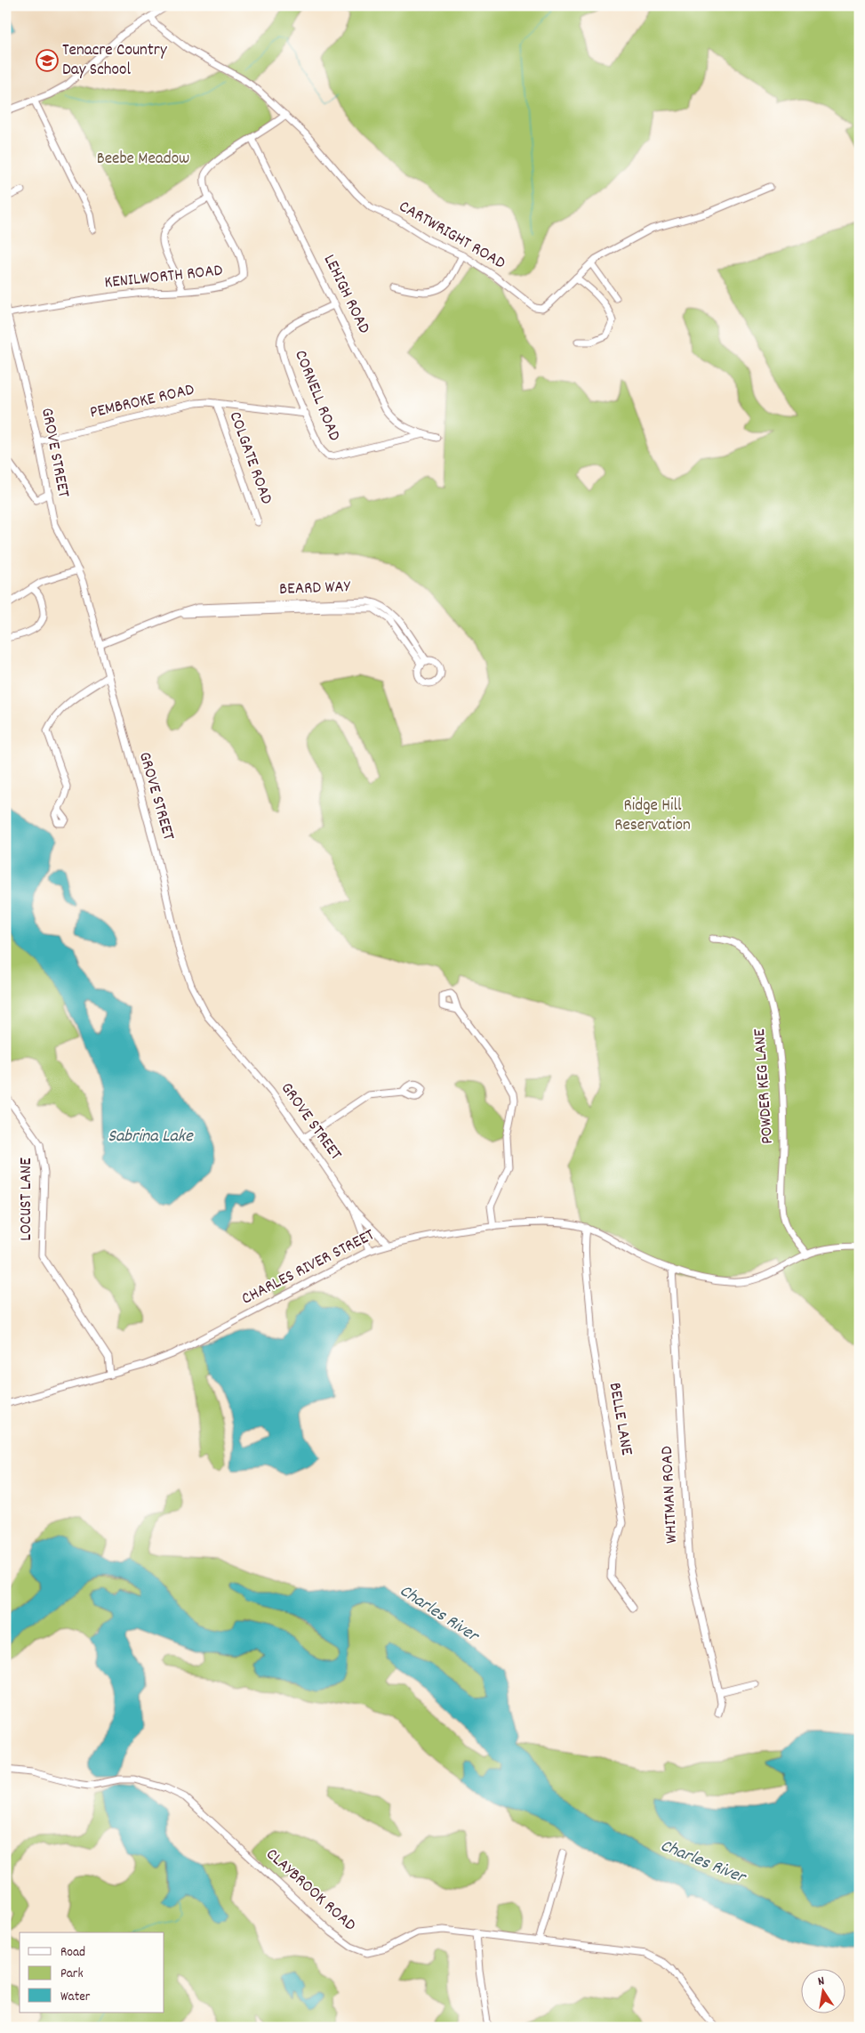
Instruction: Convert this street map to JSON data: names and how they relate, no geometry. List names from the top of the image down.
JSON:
{
  "streets": {
    "street": [
      "CARTWRIGHT ROAD",
      "KENILWORTH ROAD",
      "LEHIGH ROAD",
      "CORNELL ROAD",
      "PEMBROKE ROAD",
      "GROVE STREET",
      "COLGATE ROAD",
      "BEARD WAY",
      "POWDER KEG LANE",
      "LOCUST LANE",
      "CHARLES RIVER STREET",
      "BELLE LANE",
      "WHITMAN ROAD",
      "CLAYBROOK ROAD"
    ]
  },
  "crossings": [
    ["CARTWRIGHT ROAD", "KENILWORTH ROAD"],
    ["KENILWORTH ROAD", "LEHIGH ROAD"],
    ["KENILWORTH ROAD", "GROVE STREET"],
    ["LEHIGH ROAD", "CORNELL ROAD"],
    ["CORNELL ROAD", "PEMBROKE ROAD"],
    ["PEMBROKE ROAD", "GROVE STREET"],
    ["PEMBROKE ROAD", "COLGATE ROAD"],
    ["GROVE STREET", "BEARD WAY"],
    ["GROVE STREET", "CHARLES RIVER STREET"],
    ["POWDER KEG LANE", "CHARLES RIVER STREET"],
    ["LOCUST LANE", "CHARLES RIVER STREET"],
    ["CHARLES RIVER STREET", "BELLE LANE"],
    ["CHARLES RIVER STREET", "WHITMAN ROAD"]
  ],
  "water": ["Sabrina Lake", "Charles River"],
  "parks": ["Beebe Meadow", "Ridge Hill Reservation"],
  "places": {
    "school or university": ["Tenacre Country Day School"]
  },
  "legend": ["Road", "Park", "Water"],
  "north": "top"
}
